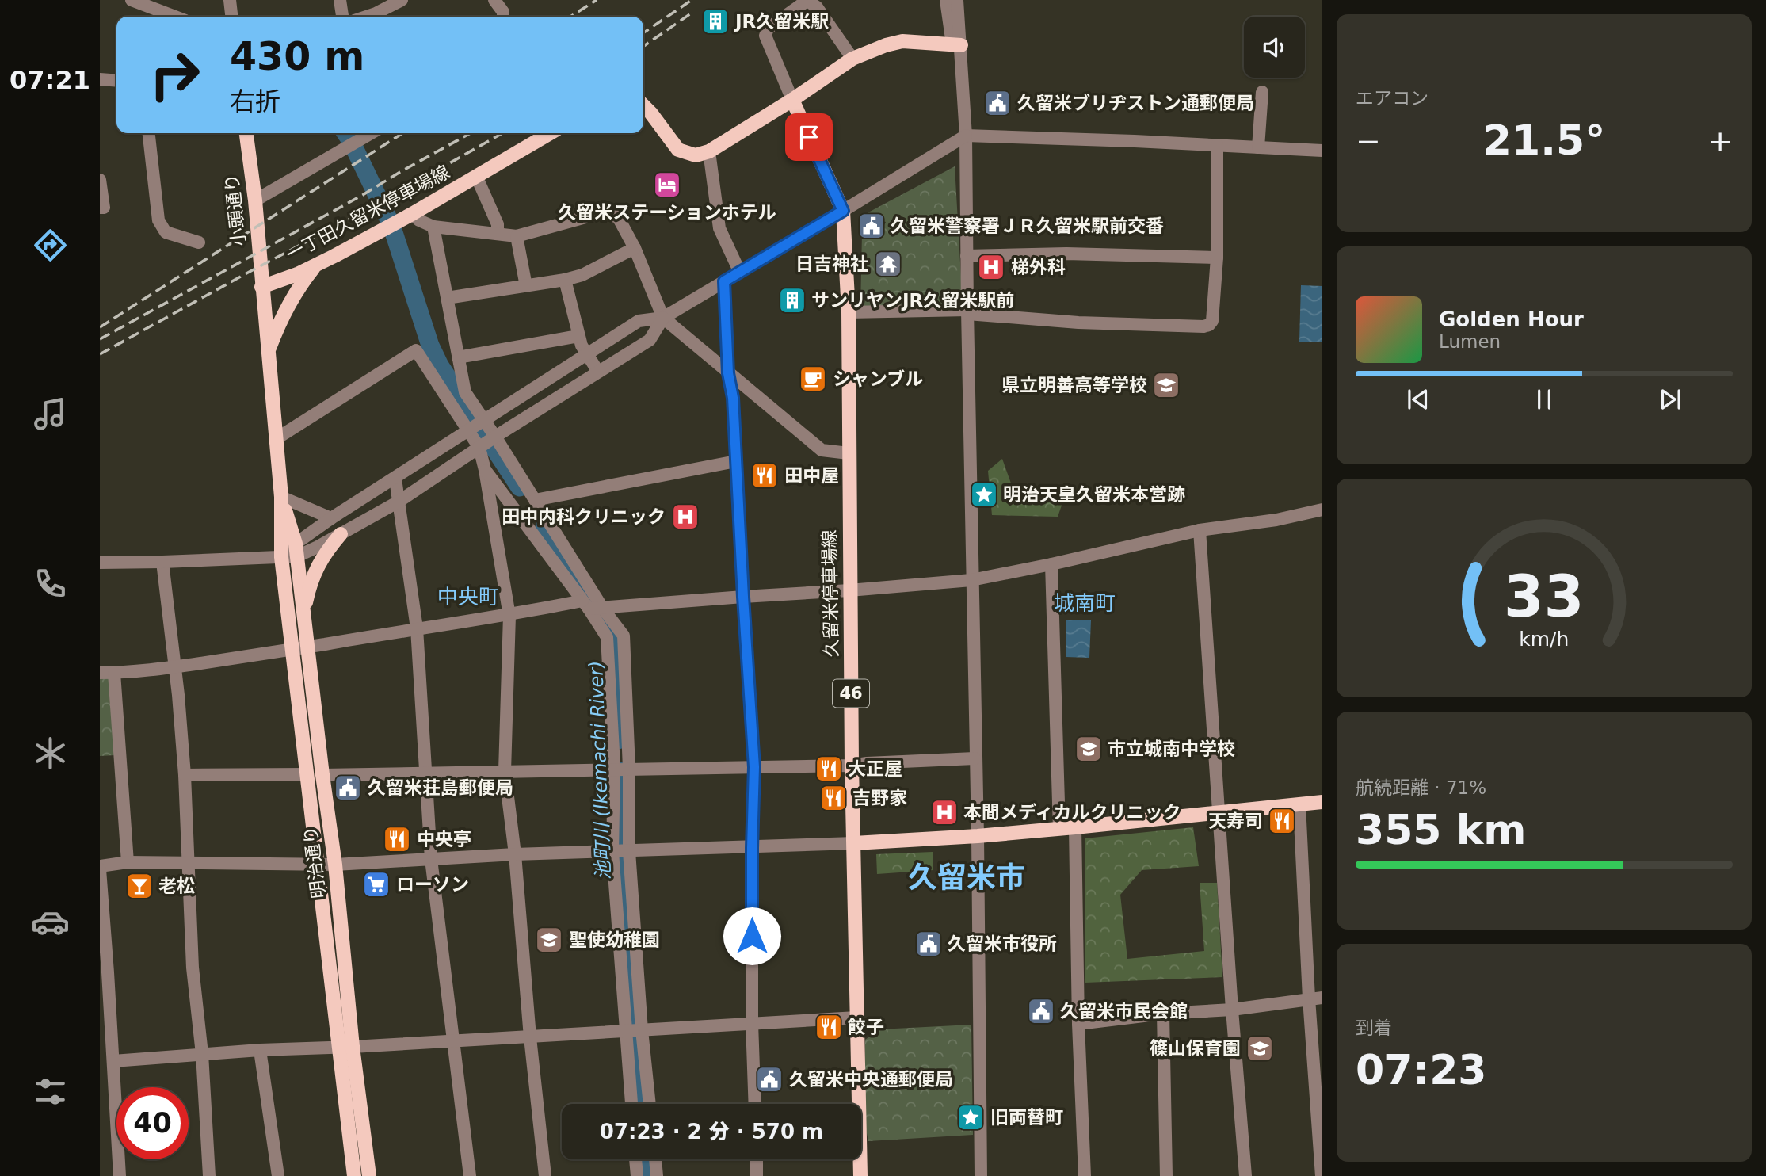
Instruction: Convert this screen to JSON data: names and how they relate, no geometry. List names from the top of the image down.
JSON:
{
  "streets": {
    "main road": [
      "小頭通り",
      "一丁田久留米停車場線",
      "久留米停車場線",
      "46",
      "明治通り"
    ]
  },
  "crossings": [
    ["小頭通り", "一丁田久留米停車場線"],
    ["久留米停車場線", "46"]
  ],
  "districts": ["中央町", "城南町", "久留米市"],
  "water": ["池町川 (Ikemachi River)"],
  "places": {
    "building": ["JR久留米駅", "サンリヤンJR久留米駅前"],
    "public building": [
      "久留米ブリヂストン通郵便局",
      "久留米警察署ＪＲ久留米駅前交番",
      "久留米荘島郵便局",
      "久留米市役所",
      "久留米市民会館",
      "久留米中央通郵便局"
    ],
    "hotel": ["久留米ステーションホテル"],
    "temple": ["日吉神社"],
    "hospital": ["梯外科", "田中内科クリニック", "本間メディカルクリニック"],
    "cafe": ["シャンブル"],
    "school or university": [
      "県立明善高等学校",
      "市立城南中学校",
      "聖使幼稚園",
      "篠山保育園"
    ],
    "restaurant": [
      "田中屋",
      "大正屋",
      "吉野家",
      "天寿司",
      "中央亭",
      "餃子"
    ],
    "place": ["明治天皇久留米本営跡", "旧両替町"],
    "supermarket": ["ローソン"],
    "bar": ["老松"]
  },
  "page": {
    "tabs": "07:21",
    "tile": [
      "エアコン",
      ["航続距離 · 71%", "355 km"],
      ["到着", "07:23"]
    ],
    "turn": ["430 m", "右折"],
    "heat": ["−", "21.5°", "+"],
    "song": ["Golden Hour", "Lumen"],
    "limit": "40",
    "trip": "07:23 · 2 分 · 570 m",
    "gauge": ["33", "km/h"]
  }
}
